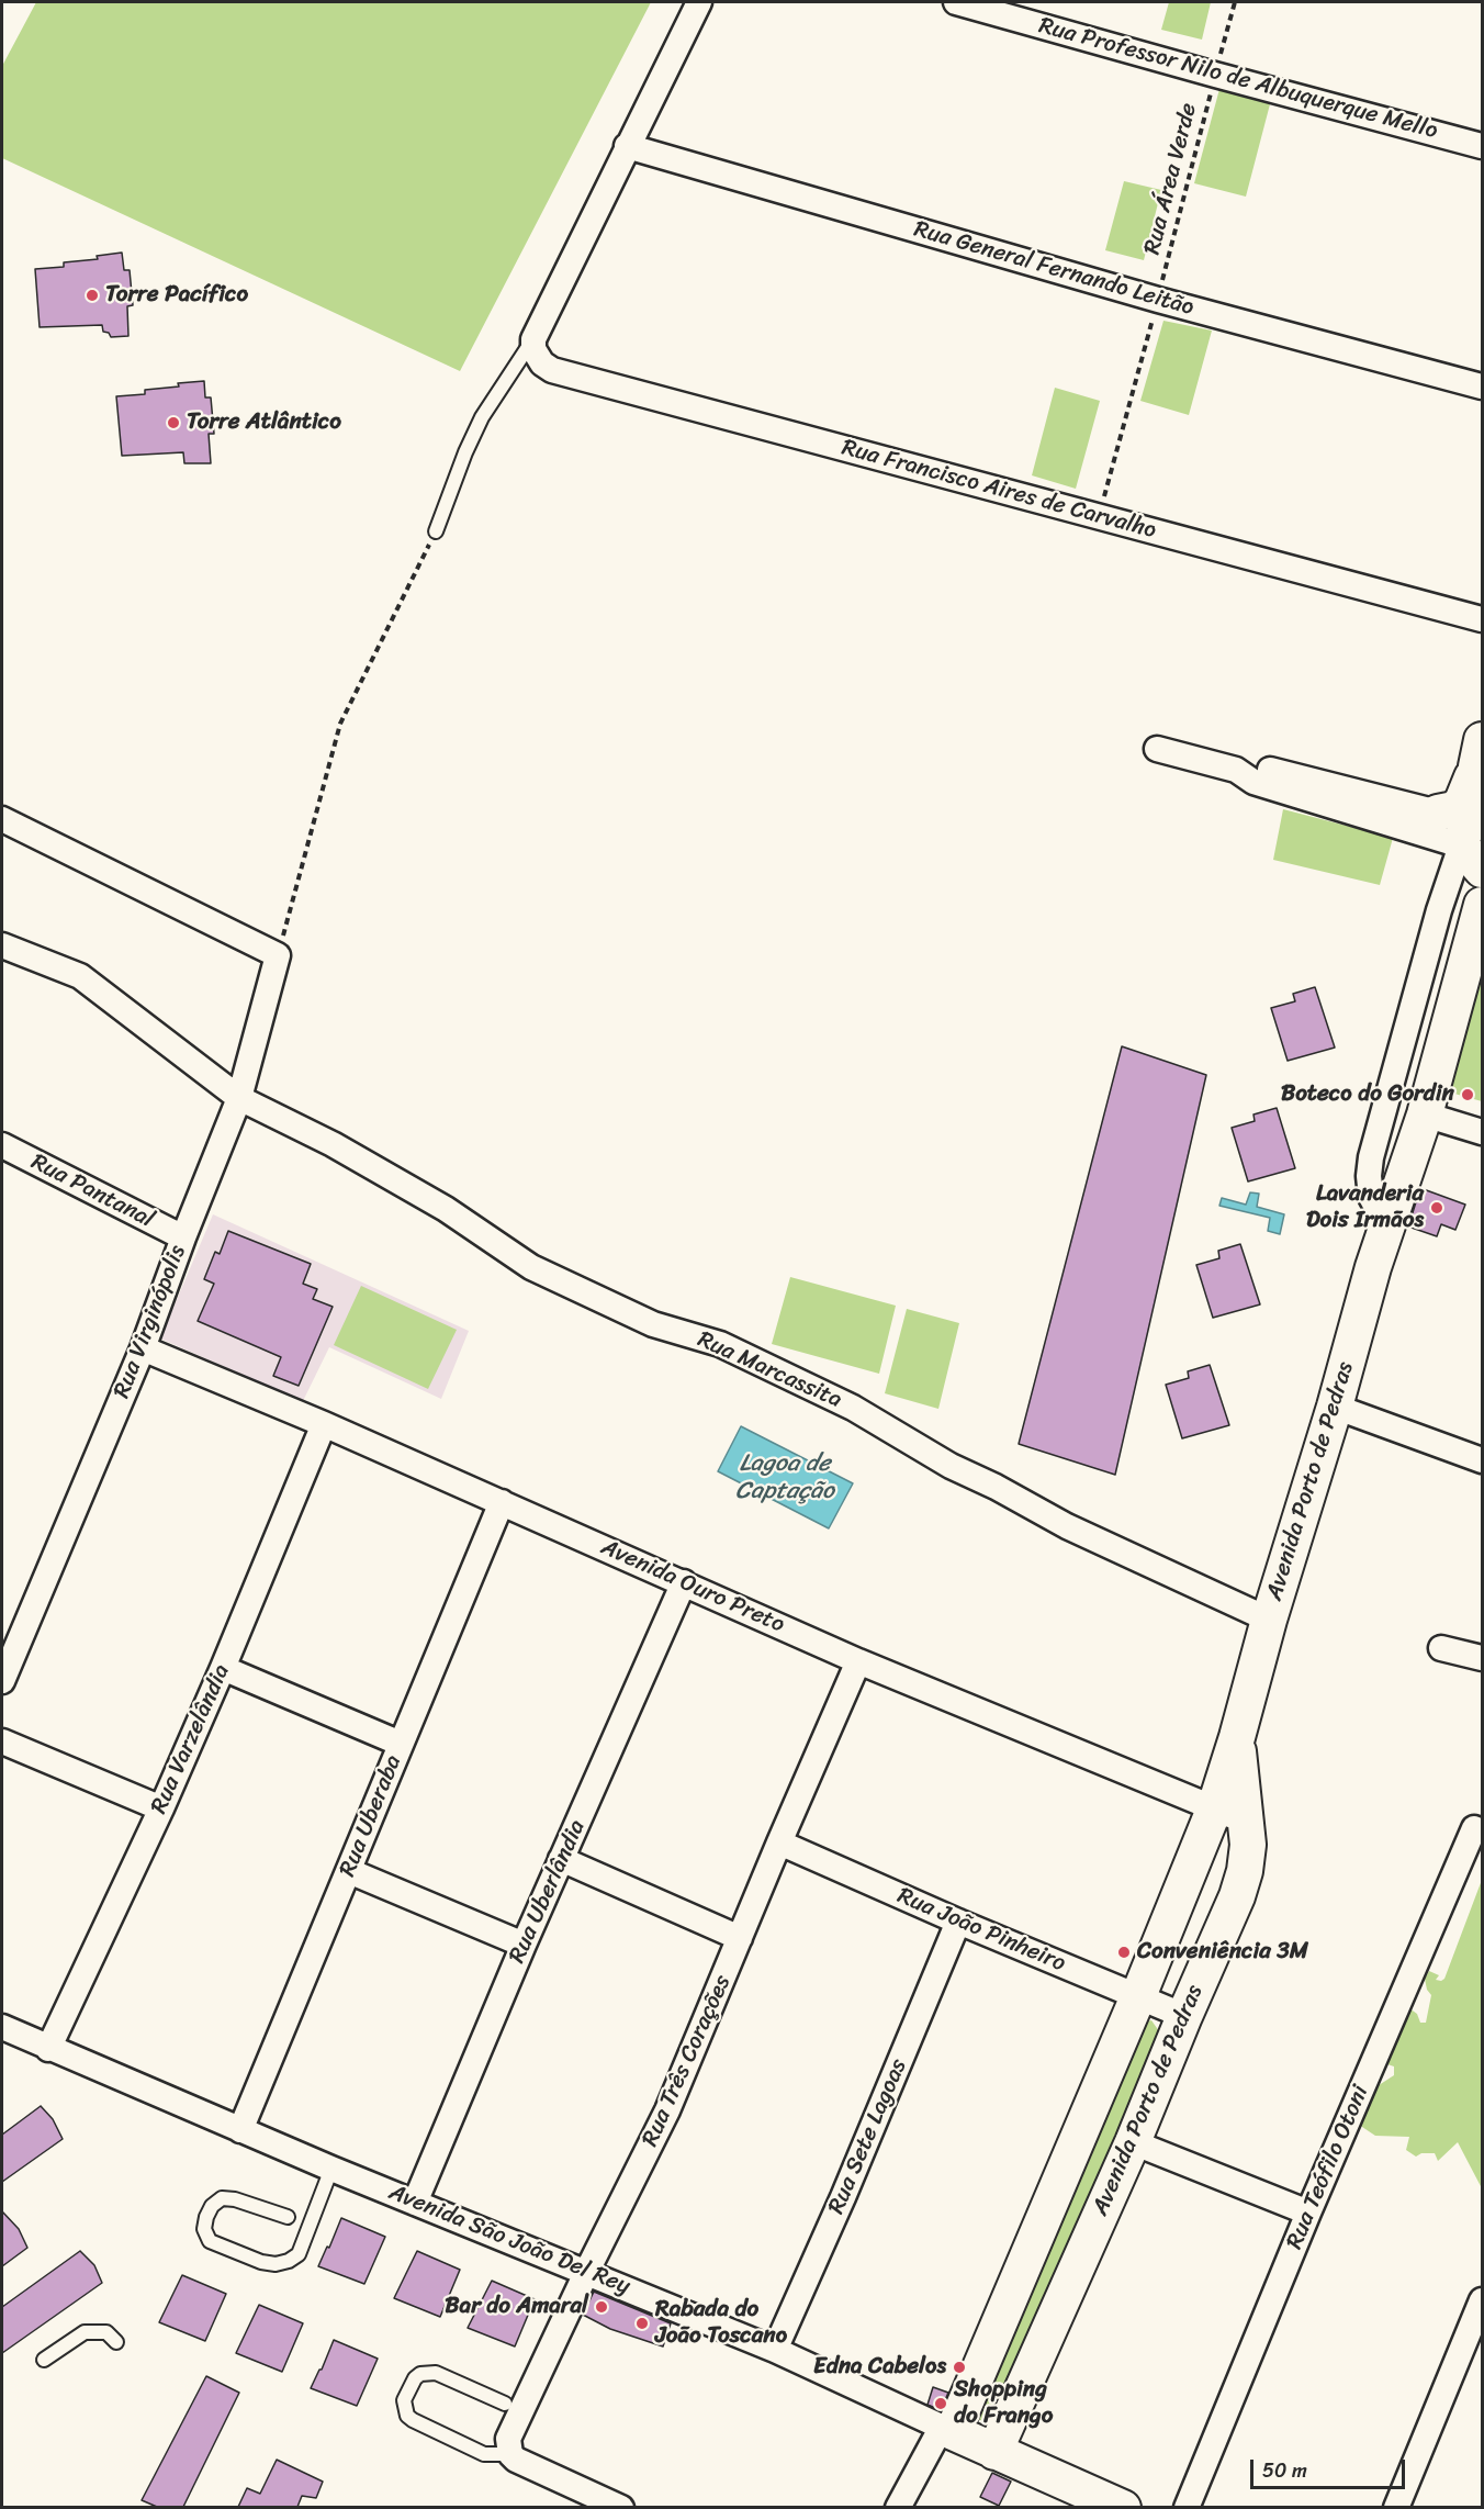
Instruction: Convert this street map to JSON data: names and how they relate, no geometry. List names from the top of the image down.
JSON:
{
  "streets": {
    "main road": ["Avenida Porto de Pedras", "Avenida São João Del Rey"],
    "street": [
      "Rua Professor Nilo de Albuquerque Mello",
      "Rua General Fernando Leitão",
      "Rua Francisco Aires de Carvalho",
      "Rua Pantanal",
      "Rua Virginópolis",
      "Rua Marcassita",
      "Avenida Ouro Preto",
      "Rua Varzelândia",
      "Rua Uberaba",
      "Rua Uberlândia",
      "Rua João Pinheiro",
      "Rua Três Corações",
      "Rua Sete Lagoas",
      "Rua Teófilo Otoni"
    ],
    "path": ["Rua Área Verde"]
  },
  "crossings": [
    ["Rua Professor Nilo de Albuquerque Mello", "Rua Área Verde"],
    ["Rua Área Verde", "Rua General Fernando Leitão"],
    ["Rua Área Verde", "Rua Francisco Aires de Carvalho"],
    ["Rua Pantanal", "Rua Virginópolis"],
    ["Rua Virginópolis", "Rua Marcassita"],
    ["Rua Virginópolis", "Avenida Ouro Preto"],
    ["Rua Marcassita", "Avenida Porto de Pedras"],
    ["Avenida Porto de Pedras", "Avenida Ouro Preto"],
    ["Avenida Porto de Pedras", "Rua João Pinheiro"],
    ["Avenida Porto de Pedras", "Avenida São João Del Rey"],
    ["Avenida Ouro Preto", "Rua Varzelândia"],
    ["Avenida Ouro Preto", "Rua Uberaba"],
    ["Avenida Ouro Preto", "Rua Uberlândia"],
    ["Avenida Ouro Preto", "Rua Três Corações"],
    ["Rua Varzelândia", "Avenida São João Del Rey"],
    ["Rua Uberaba", "Avenida São João Del Rey"],
    ["Rua Uberlândia", "Avenida São João Del Rey"],
    ["Rua João Pinheiro", "Rua Três Corações"],
    ["Rua João Pinheiro", "Rua Sete Lagoas"],
    ["Rua Três Corações", "Avenida São João Del Rey"],
    ["Rua Sete Lagoas", "Avenida São João Del Rey"]
  ],
  "water": ["Lagoa de Captação"],
  "places": [
    "Torre Pacífico",
    "Torre Atlântico",
    "Boteco do Gordin",
    "Lavanderia Dois Irmãos",
    "Conveniência 3M",
    "Bar do Amaral",
    "Rabada do João Toscano",
    "Edna Cabelos",
    "Shopping do Frango"
  ],
  "scale_bar": "50 m"
}
